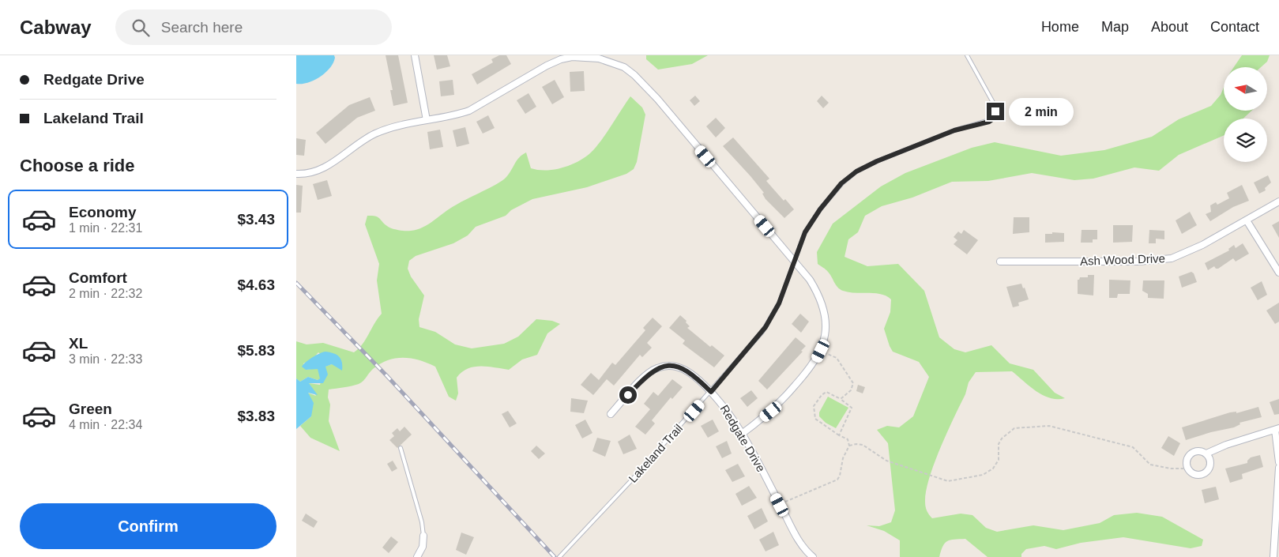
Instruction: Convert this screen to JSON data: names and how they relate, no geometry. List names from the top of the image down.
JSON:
{
  "streets": {
    "street": ["Ash Wood Drive", "Redgate Drive"],
    "lane": ["Lakeland Trail"]
  },
  "crossings": [
    ["Redgate Drive", "Lakeland Trail"]
  ],
  "north": "left",
  "page": {
    "header": "Cabway",
    "search": "Search here",
    "nav": [
      "Home",
      "Map",
      "About",
      "Contact"
    ],
    "banner": ["Redgate Drive", "Lakeland Trail"],
    "bubble": "2 min",
    "heading": "Choose a ride",
    "list": [
      {
        "name": "Economy",
        "note": "1 min · 22:31",
        "value": "$3.43"
      },
      {
        "name": "Comfort",
        "note": "2 min · 22:32",
        "value": "$4.63"
      },
      {
        "name": "XL",
        "note": "3 min · 22:33",
        "value": "$5.83"
      },
      {
        "name": "Green",
        "note": "4 min · 22:34",
        "value": "$3.83"
      }
    ],
    "buttons": "Confirm"
  }
}
